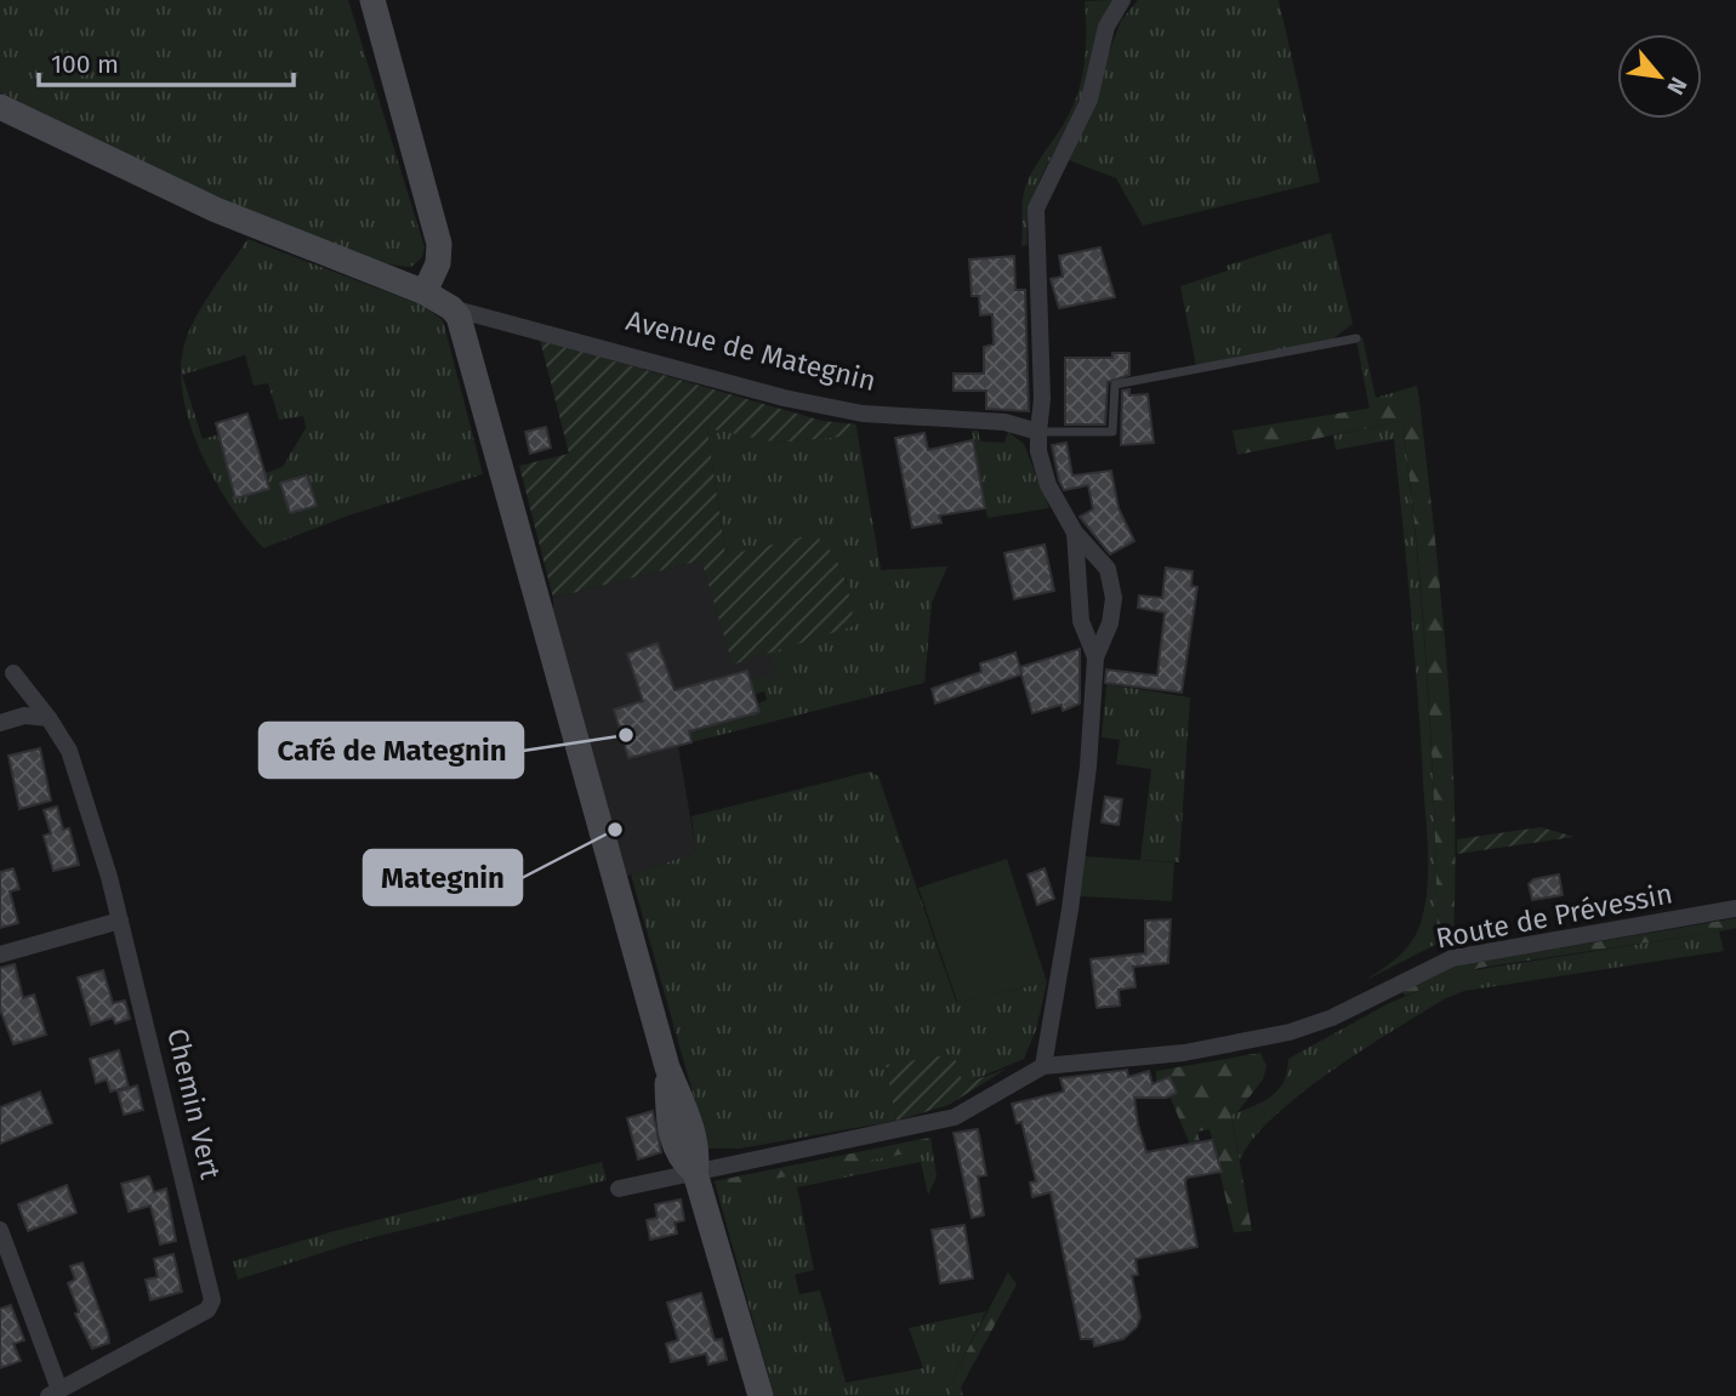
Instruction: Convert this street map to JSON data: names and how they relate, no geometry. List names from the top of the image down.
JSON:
{
  "streets": {
    "street": ["Avenue de Mategnin", "Route de Prévessin", "Chemin Vert"]
  },
  "places": ["Café de Mategnin", "Mategnin"],
  "scale_bar": "100 m",
  "north": "bottom right"
}
